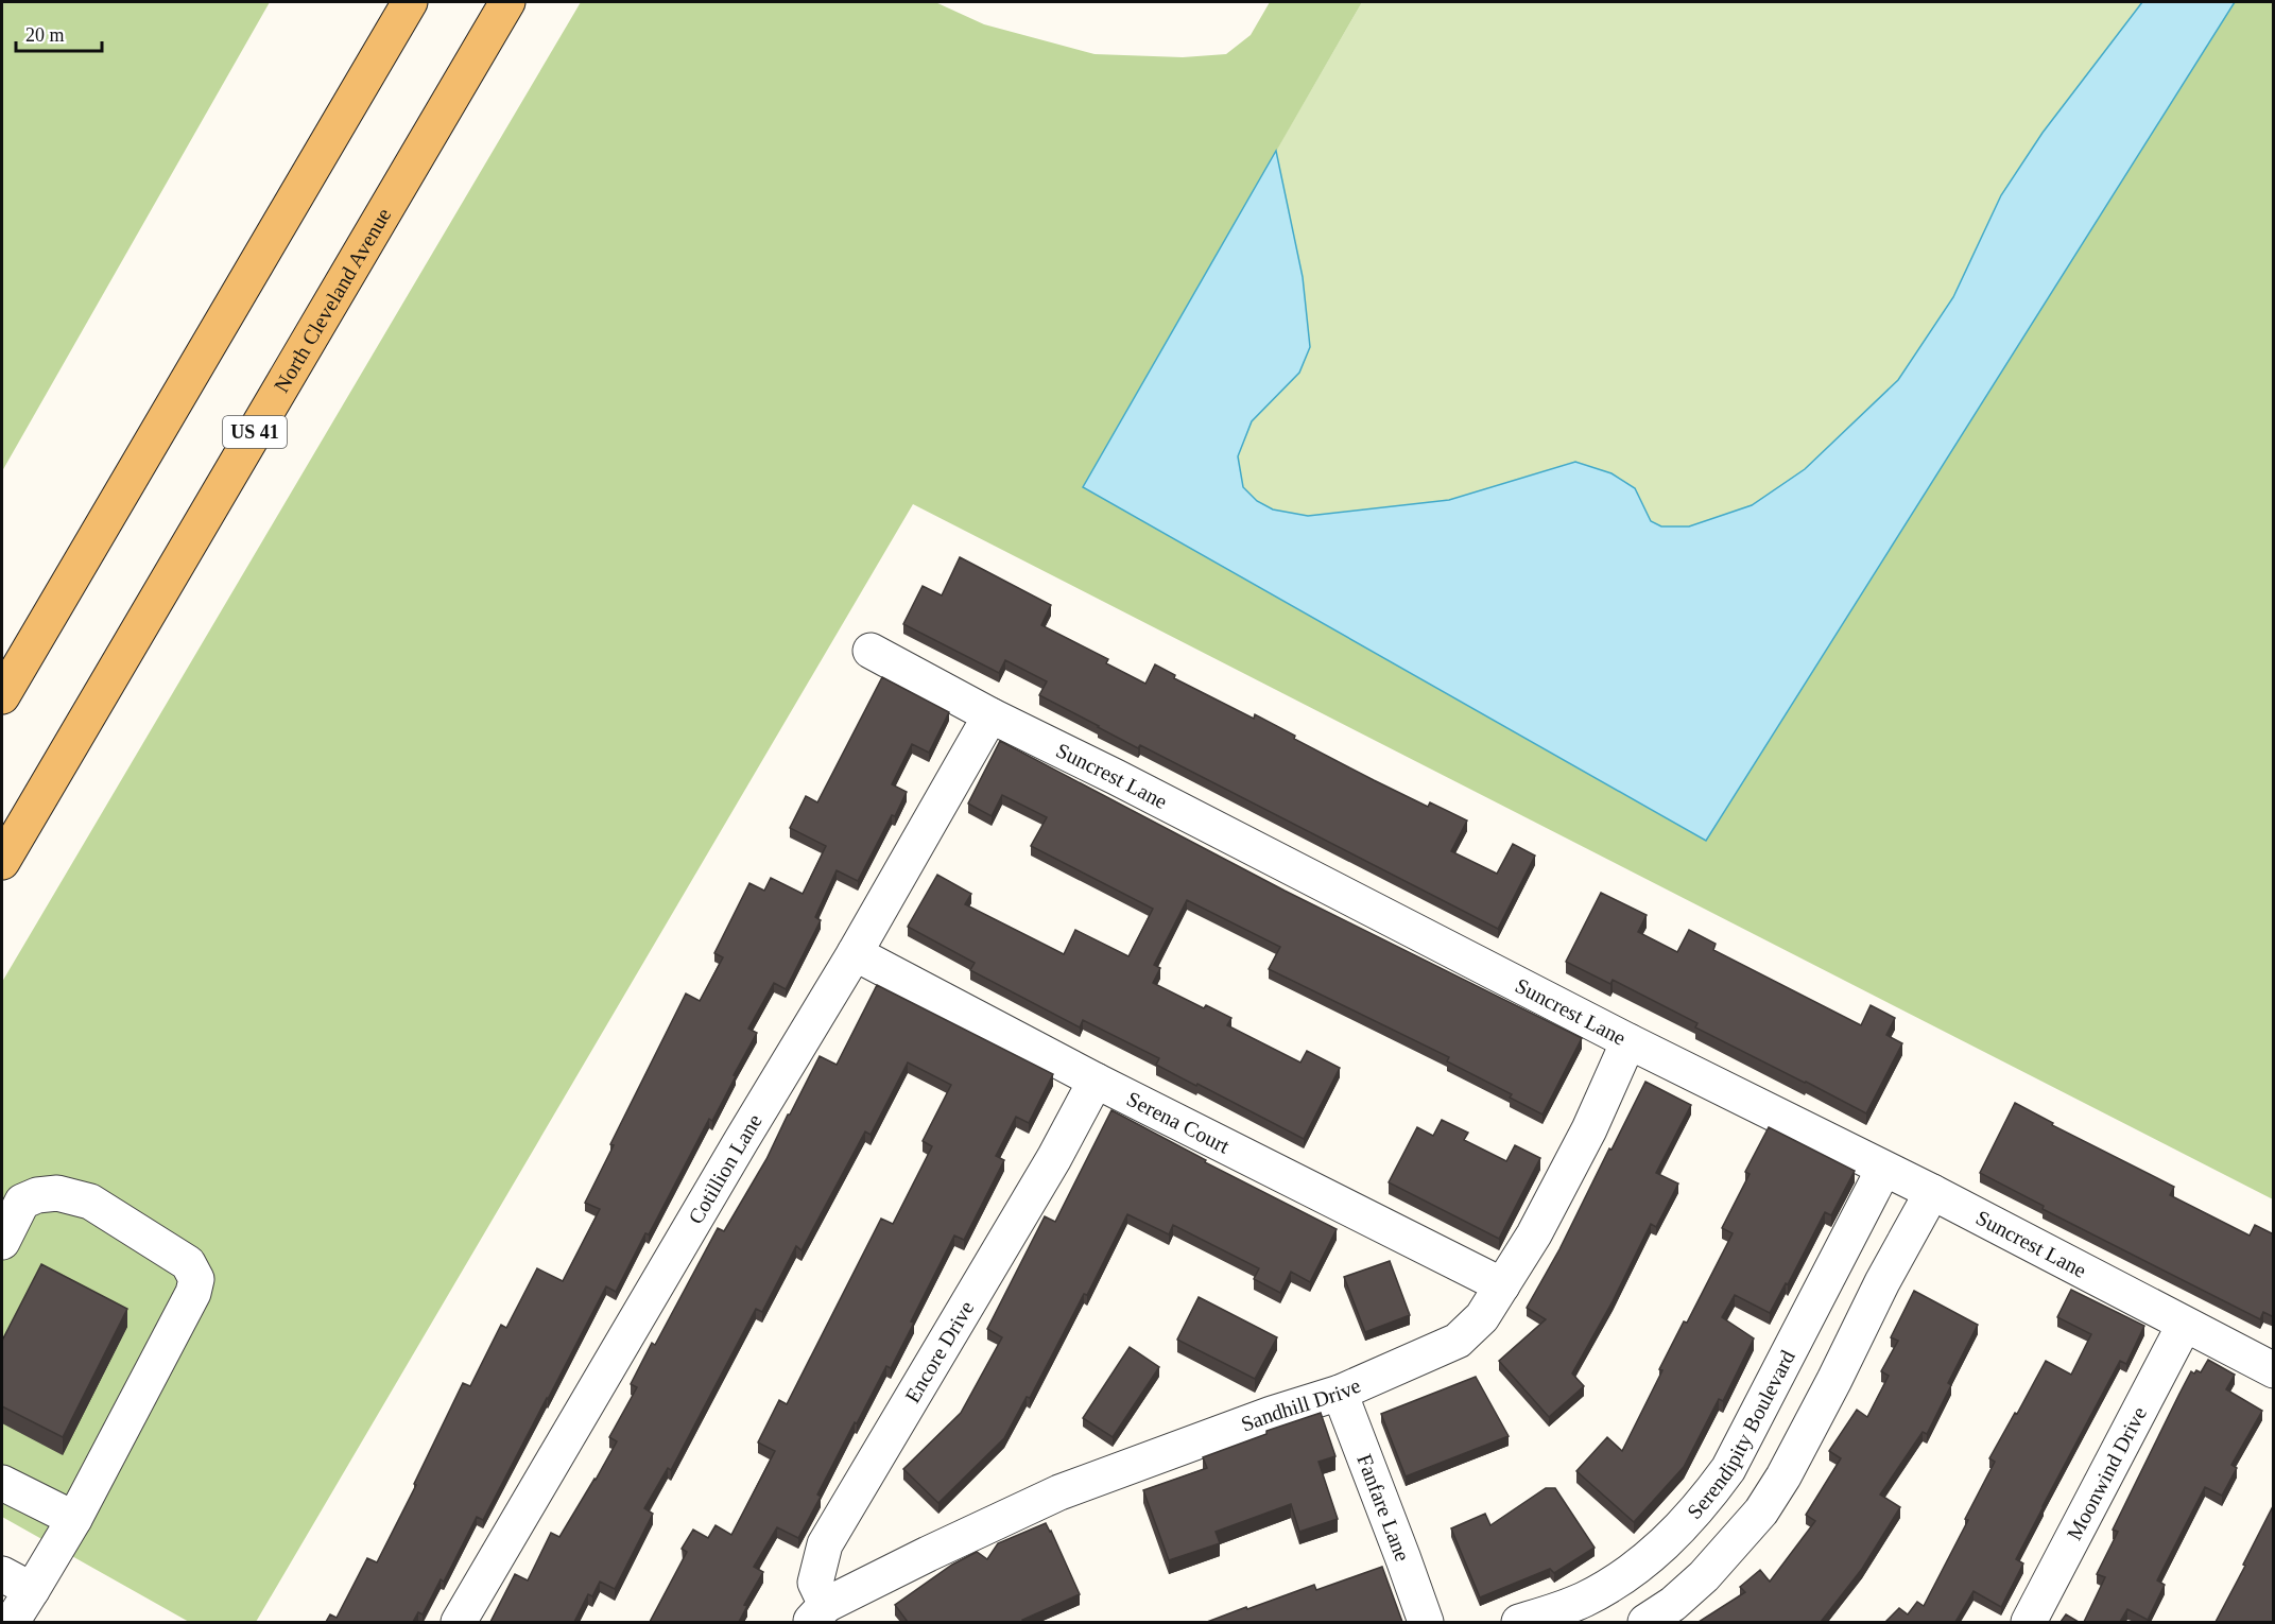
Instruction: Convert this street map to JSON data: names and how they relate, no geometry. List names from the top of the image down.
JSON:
{
  "streets": {
    "main road": ["North Cleveland Avenue", "US 41"],
    "street": [
      "Suncrest Lane",
      "Serena Court",
      "Cotillion Lane",
      "Encore Drive",
      "Sandhill Drive",
      "Serendipity Boulevard",
      "Moonwind Drive",
      "Fanfare Lane"
    ]
  },
  "crossings": [
    ["Suncrest Lane", "Cotillion Lane"],
    ["Suncrest Lane", "Sandhill Drive"],
    ["Suncrest Lane", "Serendipity Boulevard"],
    ["Suncrest Lane", "Moonwind Drive"],
    ["Serena Court", "Cotillion Lane"],
    ["Serena Court", "Encore Drive"],
    ["Serena Court", "Sandhill Drive"],
    ["Encore Drive", "Sandhill Drive"],
    ["Sandhill Drive", "Fanfare Lane"]
  ],
  "scale_bar": "20 m"
}
